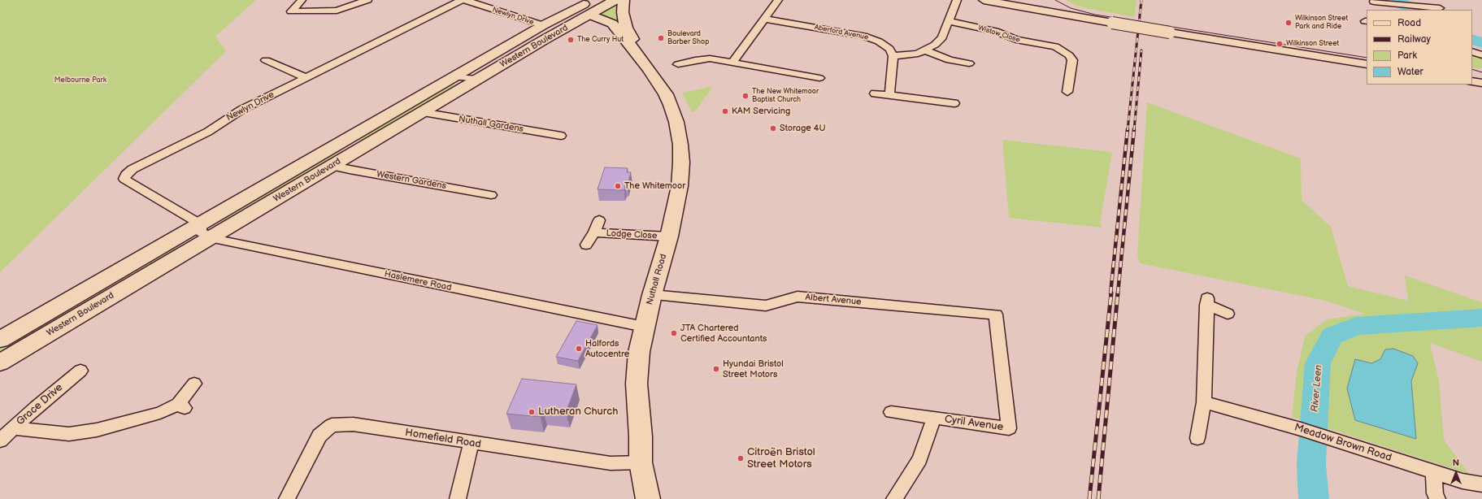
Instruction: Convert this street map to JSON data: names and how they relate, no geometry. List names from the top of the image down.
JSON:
{
  "streets": {
    "main road": ["Western Boulevard", "Nuthall Road"],
    "street": [
      "Newlyn Drive",
      "Aberford Avenue",
      "Wistow Close",
      "Nuthall Gardens",
      "Western Gardens",
      "Lodge Close",
      "Haslemere Road",
      "Albert Avenue",
      "Grace Drive",
      "Cyril Avenue",
      "Homefield Road",
      "Meadow Brown Road"
    ]
  },
  "crossings": [
    ["Newlyn Drive", "Western Boulevard"],
    ["Western Boulevard", "Nuthall Gardens"],
    ["Western Boulevard", "Western Gardens"],
    ["Western Boulevard", "Nuthall Road"],
    ["Western Boulevard", "Haslemere Road"],
    ["Lodge Close", "Nuthall Road"],
    ["Nuthall Road", "Haslemere Road"],
    ["Nuthall Road", "Albert Avenue"],
    ["Nuthall Road", "Homefield Road"],
    ["Albert Avenue", "Cyril Avenue"]
  ],
  "water": ["River Leen"],
  "parks": ["Melbourne Park"],
  "places": [
    "Wilkinson Street Park and Ride",
    "Boulevard Barber Shop",
    "The Curry Hut",
    "Wilkinson Street",
    "The New Whitemoor Baptist Church",
    "KAM Servicing",
    "Storage 4U",
    "The Whitemoor",
    "JTA Chartered Certified Accountants",
    "Halfords Autocentre",
    "Hyundai Bristol Street Motors",
    "Lutheran Church",
    "Citroën Bristol Street Motors"
  ],
  "legend": [
    "Road",
    "Railway",
    "Park",
    "Water"
  ],
  "north": "top"
}
